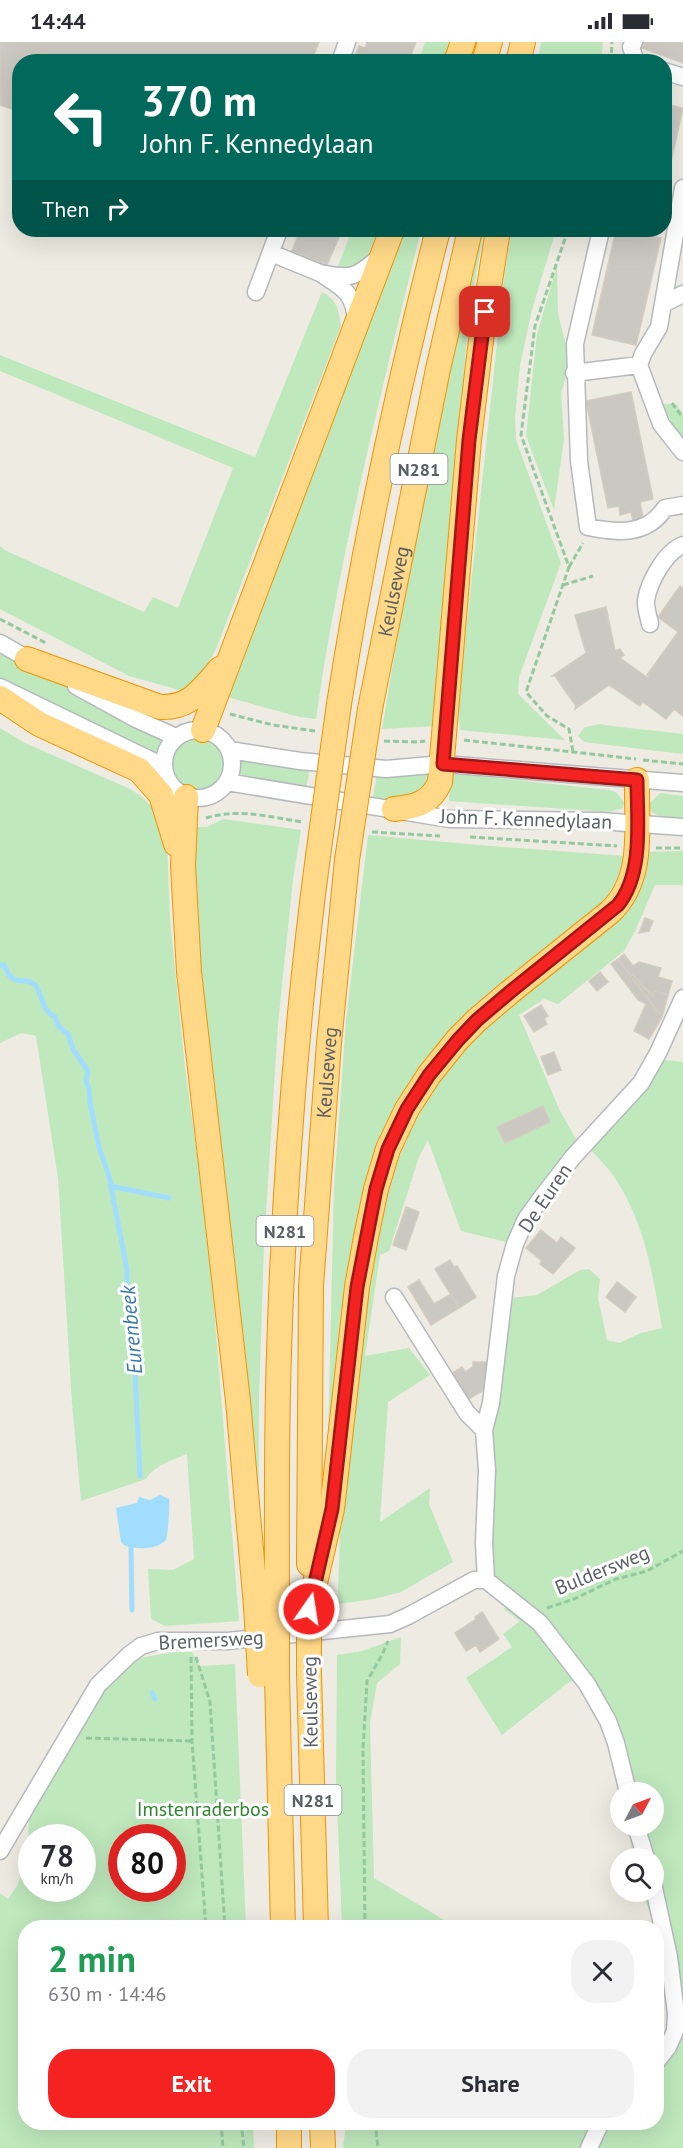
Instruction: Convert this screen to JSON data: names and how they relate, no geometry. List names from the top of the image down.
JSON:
{
  "streets": {
    "highway": ["N281", "Keulseweg"],
    "street": ["John F. Kennedylaan", "De Euren", "Bremersweg"],
    "path": ["Buldersweg"]
  },
  "crossings": [
    ["N281", "Keulseweg"],
    ["N281", "John F. Kennedylaan"],
    ["De Euren", "Bremersweg"]
  ],
  "water": ["Eurenbeek"],
  "parks": ["Imstenraderbos"],
  "north": "top right",
  "page": {
    "status": "14:44",
    "turn": ["370 m", "John F. Kennedylaan"],
    "then": "Then",
    "speed": "78 km/h",
    "limit": "80",
    "heading": ["2 min", "630 m · 14:46"],
    "buttons": ["Exit", "Share"]
  }
}
